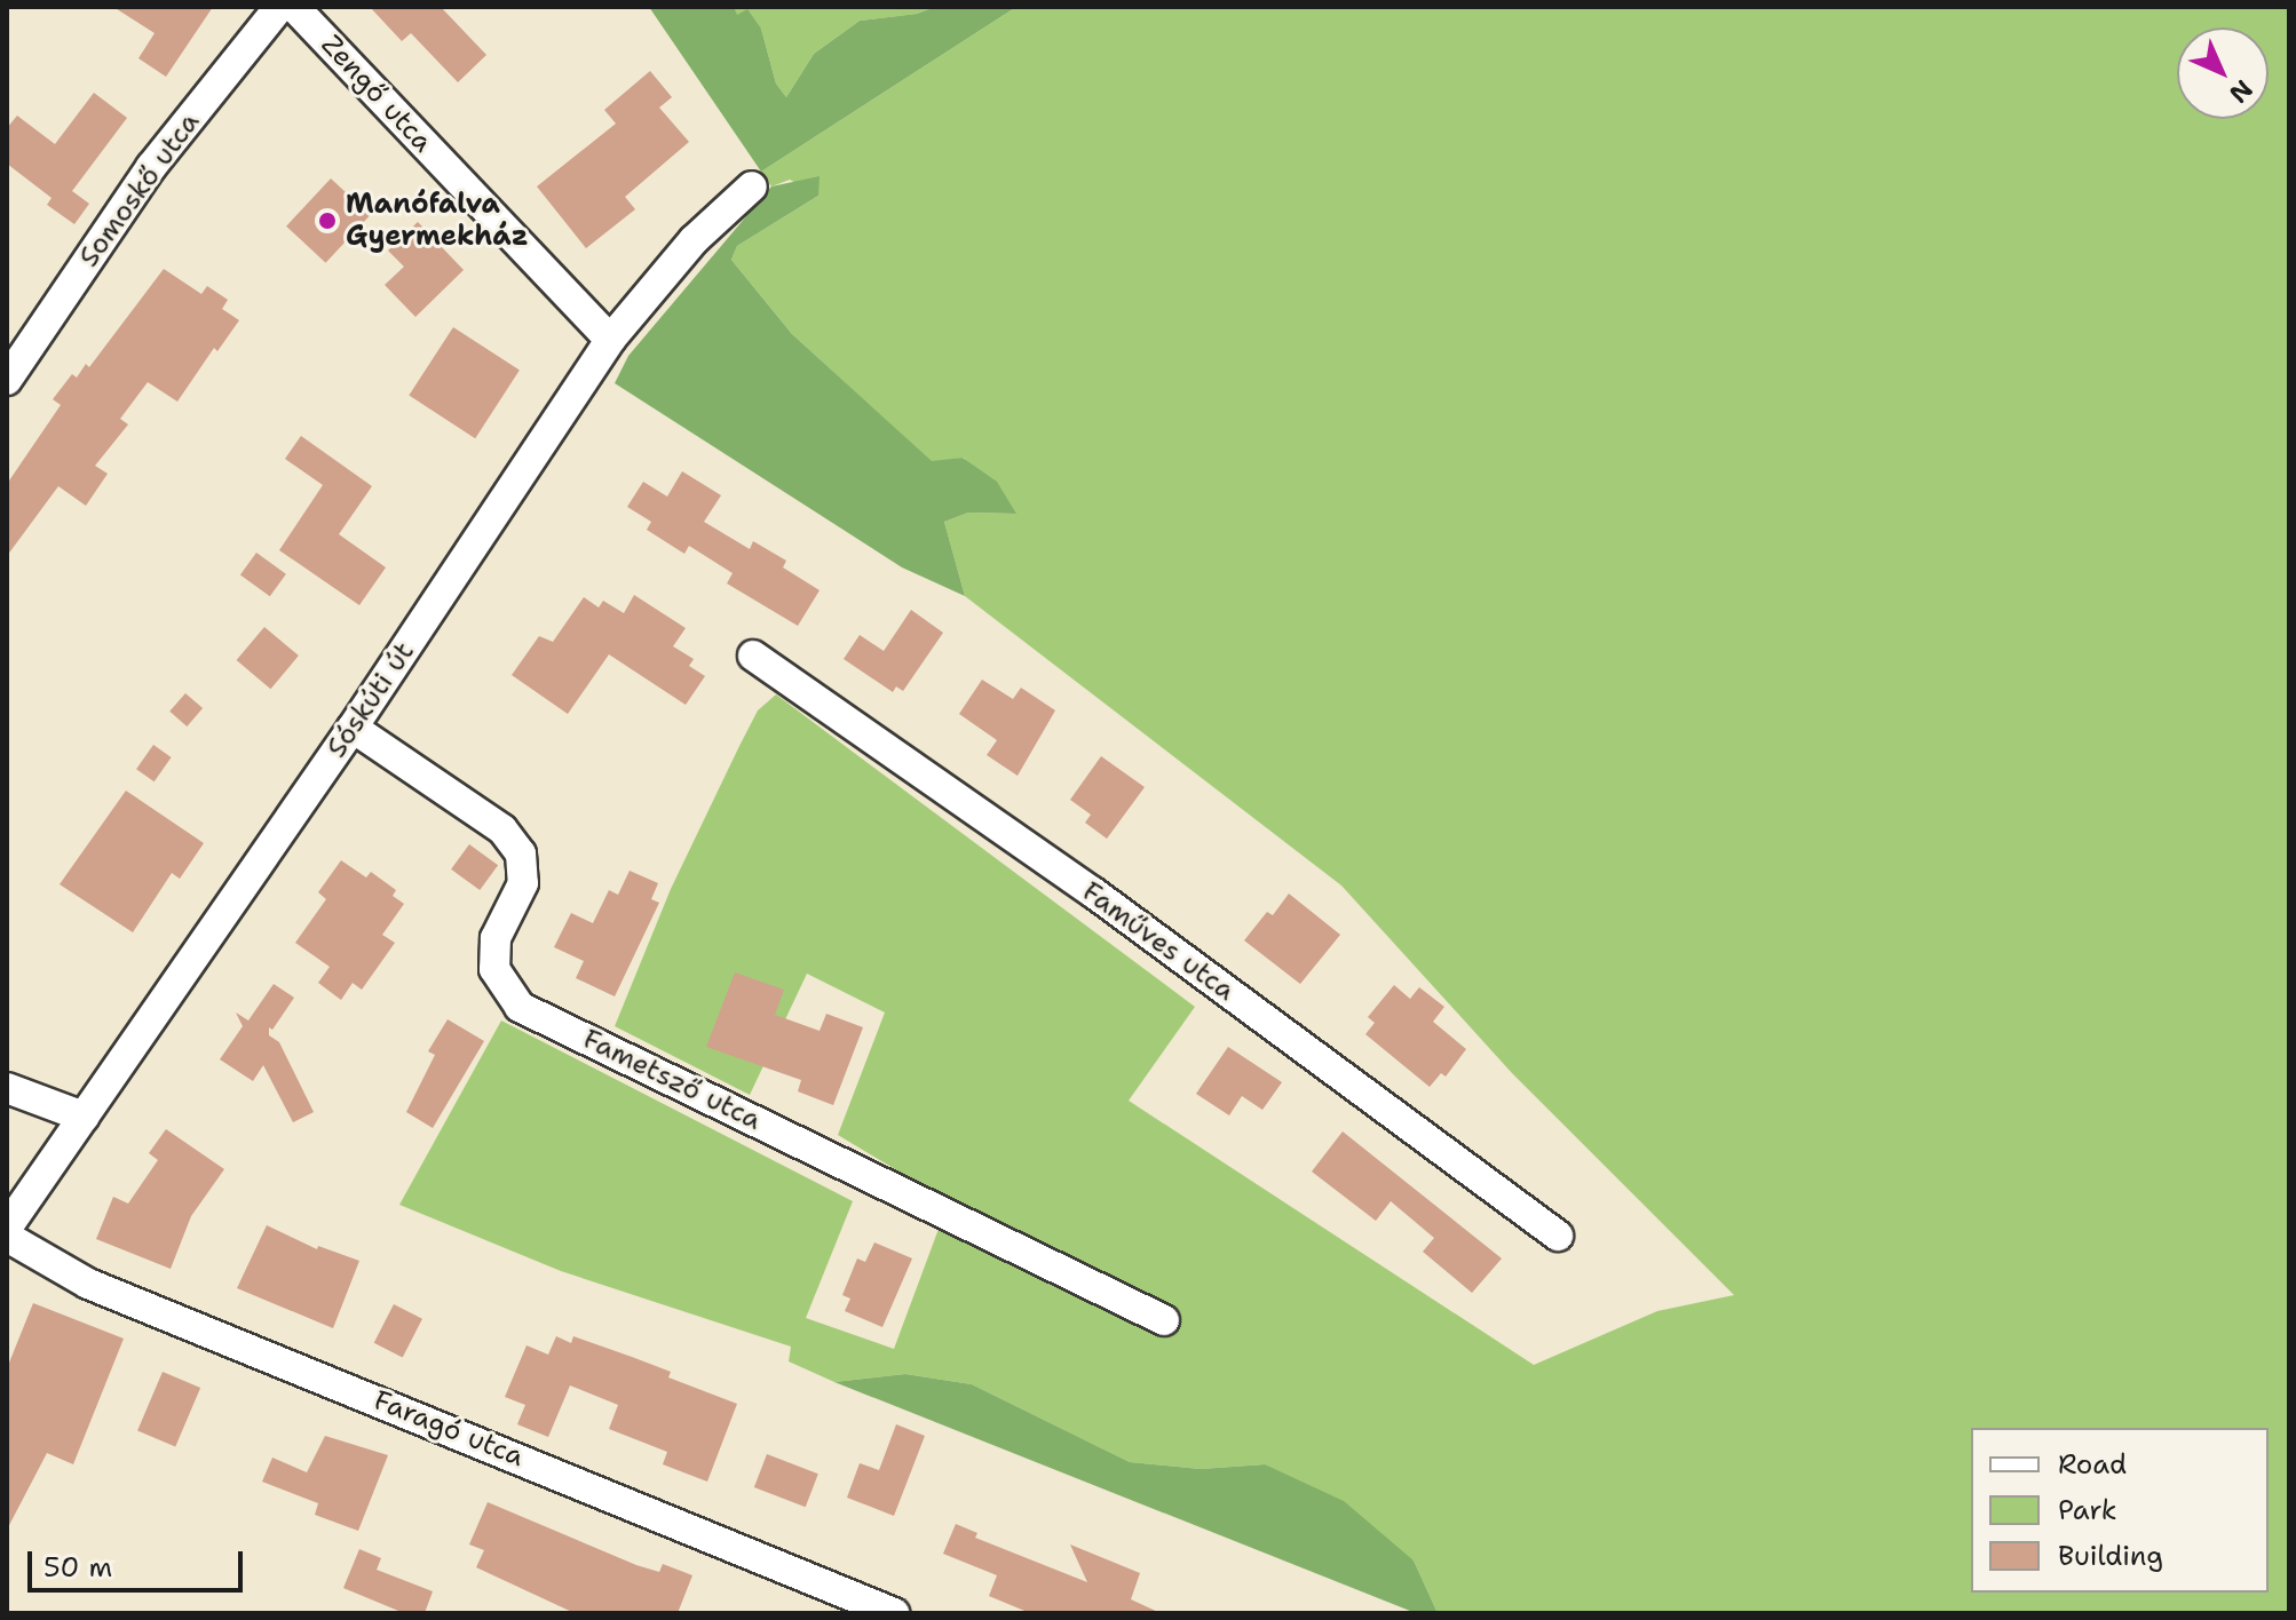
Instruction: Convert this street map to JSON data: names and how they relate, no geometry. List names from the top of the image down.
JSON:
{
  "streets": {
    "street": [
      "Zengő utca",
      "Somoskő utca",
      "Sóskúti út",
      "Faműves utca",
      "Fametsző utca",
      "Faragó utca"
    ]
  },
  "crossings": [
    ["Zengő utca", "Sóskúti út"],
    ["Sóskúti út", "Fametsző utca"]
  ],
  "places": ["Manófalva Gyermekház"],
  "legend": ["Road", "Park", "Building"],
  "scale_bar": "50 m",
  "north": "bottom right"
}
